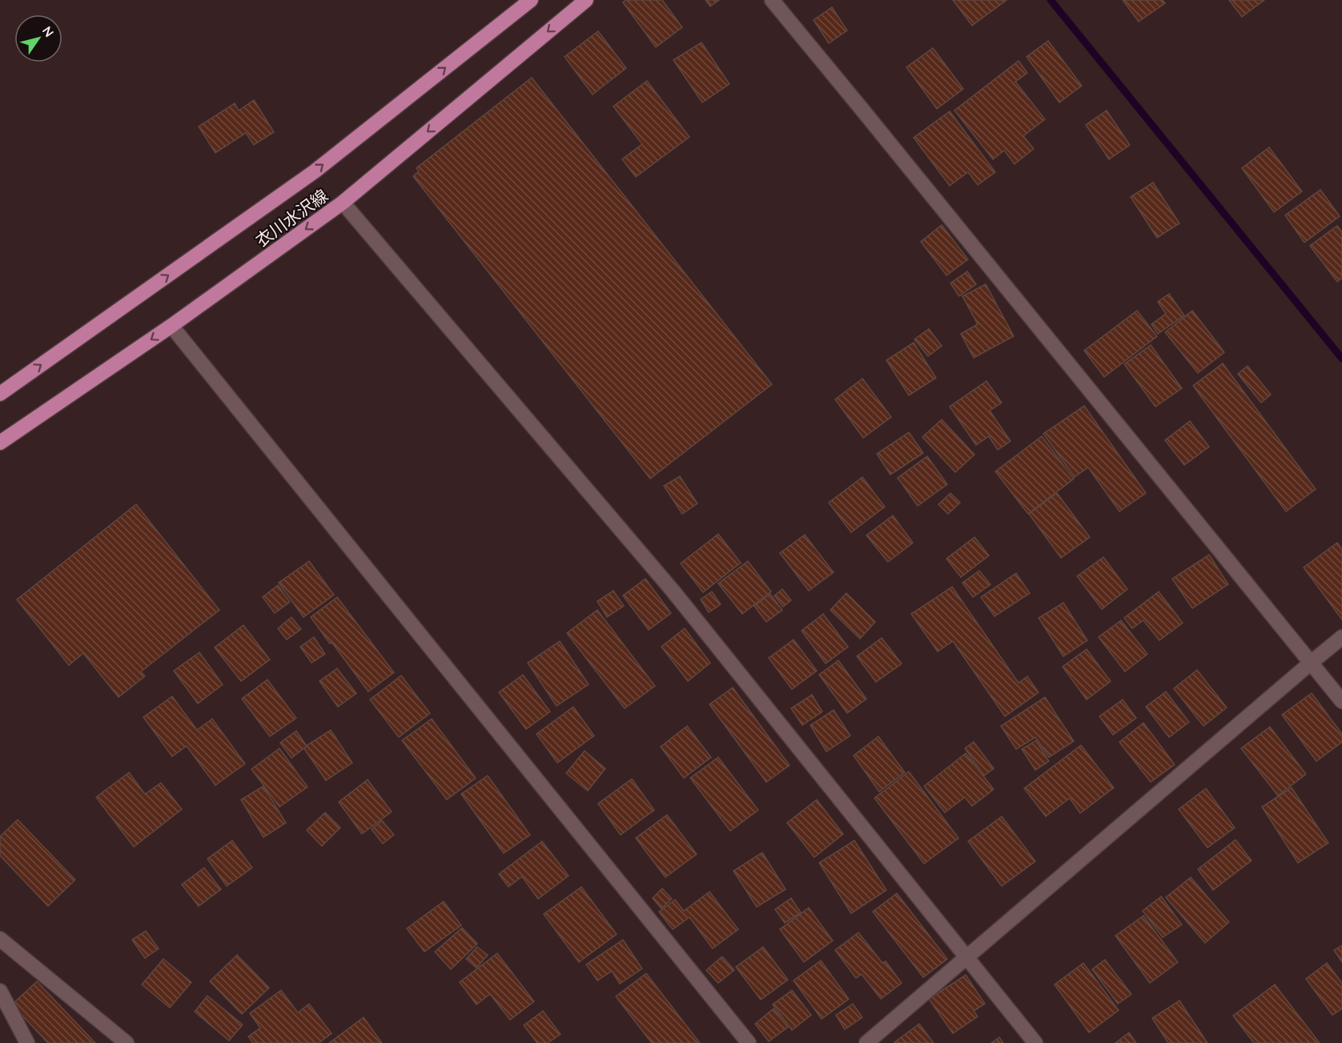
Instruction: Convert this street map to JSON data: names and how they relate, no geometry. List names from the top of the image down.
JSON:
{
  "streets": {
    "main road": ["衣川水沢線"]
  },
  "north": "top right"
}
